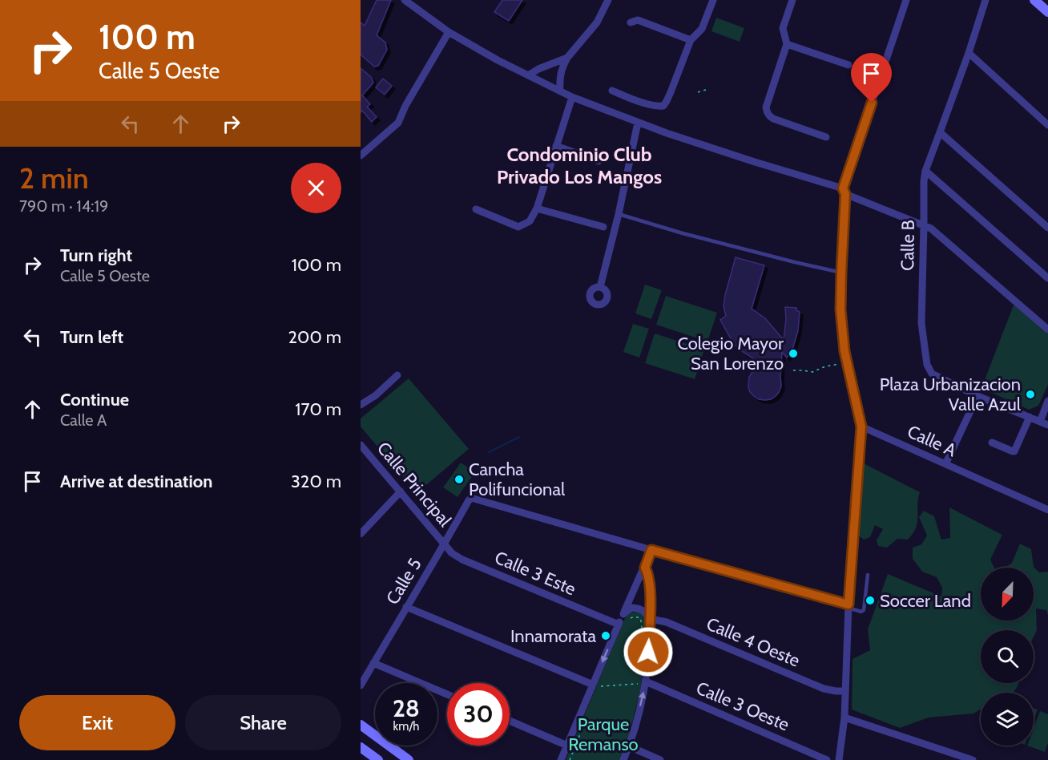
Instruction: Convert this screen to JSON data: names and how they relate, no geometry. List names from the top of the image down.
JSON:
{
  "streets": {
    "street": [
      "Calle B",
      "Calle A",
      "Calle Principal",
      "Calle 3 Este",
      "Calle 5",
      "Calle 4 Oeste",
      "Calle 3 Oeste"
    ]
  },
  "crossings": [
    ["Calle Principal", "Calle 3 Este"],
    ["Calle Principal", "Calle 5"],
    ["Calle 3 Este", "Calle 5"]
  ],
  "districts": ["Condominio Club Privado Los Mangos"],
  "parks": ["Parque Remanso"],
  "places": [
    "Colegio Mayor San Lorenzo",
    "Plaza Urbanizacion Valle Azul",
    "Cancha Polifuncional",
    "Soccer Land",
    "Innamorata"
  ],
  "north": "bottom left",
  "page": {
    "turn": ["100 m", "Calle 5 Oeste"],
    "heading": ["2 min", "790 m · 14:19"],
    "list": [
      {
        "name": "Turn right",
        "note": "Calle 5 Oeste",
        "value": "100 m"
      },
      {
        "name": "Turn left",
        "value": "200 m"
      },
      {
        "name": "Continue",
        "note": "Calle A",
        "value": "170 m"
      },
      {
        "name": "Arrive at destination",
        "value": "320 m"
      }
    ],
    "speed": "28 km/h",
    "limit": "30",
    "buttons": ["Exit", "Share"]
  }
}
